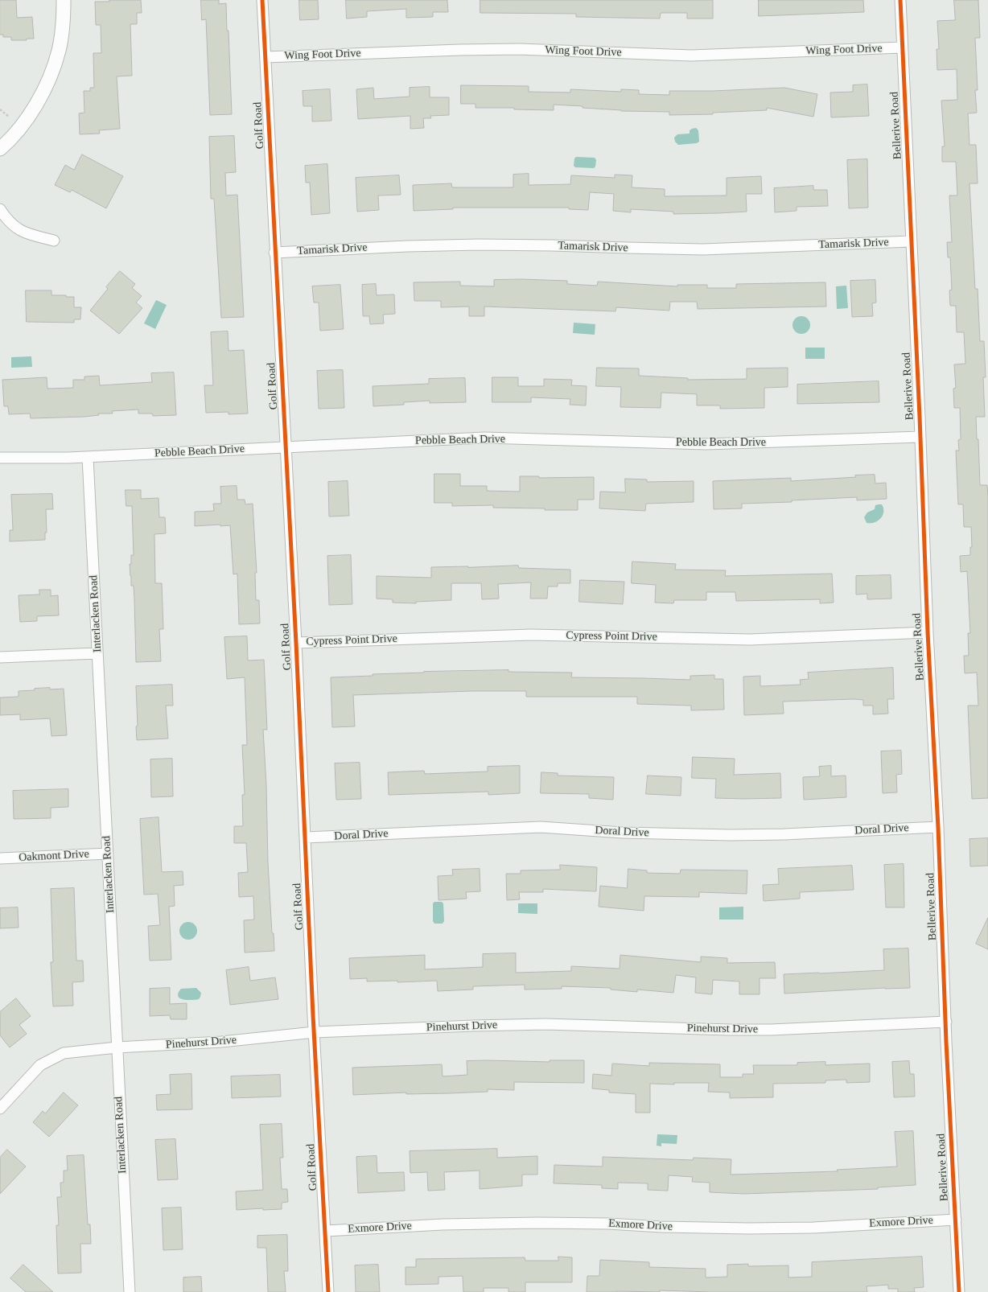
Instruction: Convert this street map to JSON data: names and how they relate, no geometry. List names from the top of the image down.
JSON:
{
  "streets": {
    "street": [
      "Wing Foot Drive",
      "Golf Road",
      "Bellerive Road",
      "Tamarisk Drive",
      "Pebble Beach Drive",
      "Interlacken Road",
      "Cypress Point Drive",
      "Doral Drive",
      "Oakmont Drive",
      "Pinehurst Drive",
      "Exmore Drive"
    ]
  },
  "crossings": [
    ["Wing Foot Drive", "Golf Road"],
    ["Wing Foot Drive", "Bellerive Road"],
    ["Golf Road", "Tamarisk Drive"],
    ["Golf Road", "Pebble Beach Drive"],
    ["Golf Road", "Cypress Point Drive"],
    ["Golf Road", "Doral Drive"],
    ["Golf Road", "Pinehurst Drive"],
    ["Golf Road", "Exmore Drive"],
    ["Bellerive Road", "Tamarisk Drive"],
    ["Bellerive Road", "Pebble Beach Drive"],
    ["Bellerive Road", "Cypress Point Drive"],
    ["Bellerive Road", "Doral Drive"],
    ["Bellerive Road", "Pinehurst Drive"],
    ["Bellerive Road", "Exmore Drive"],
    ["Pebble Beach Drive", "Interlacken Road"],
    ["Interlacken Road", "Oakmont Drive"],
    ["Interlacken Road", "Pinehurst Drive"]
  ]
}
